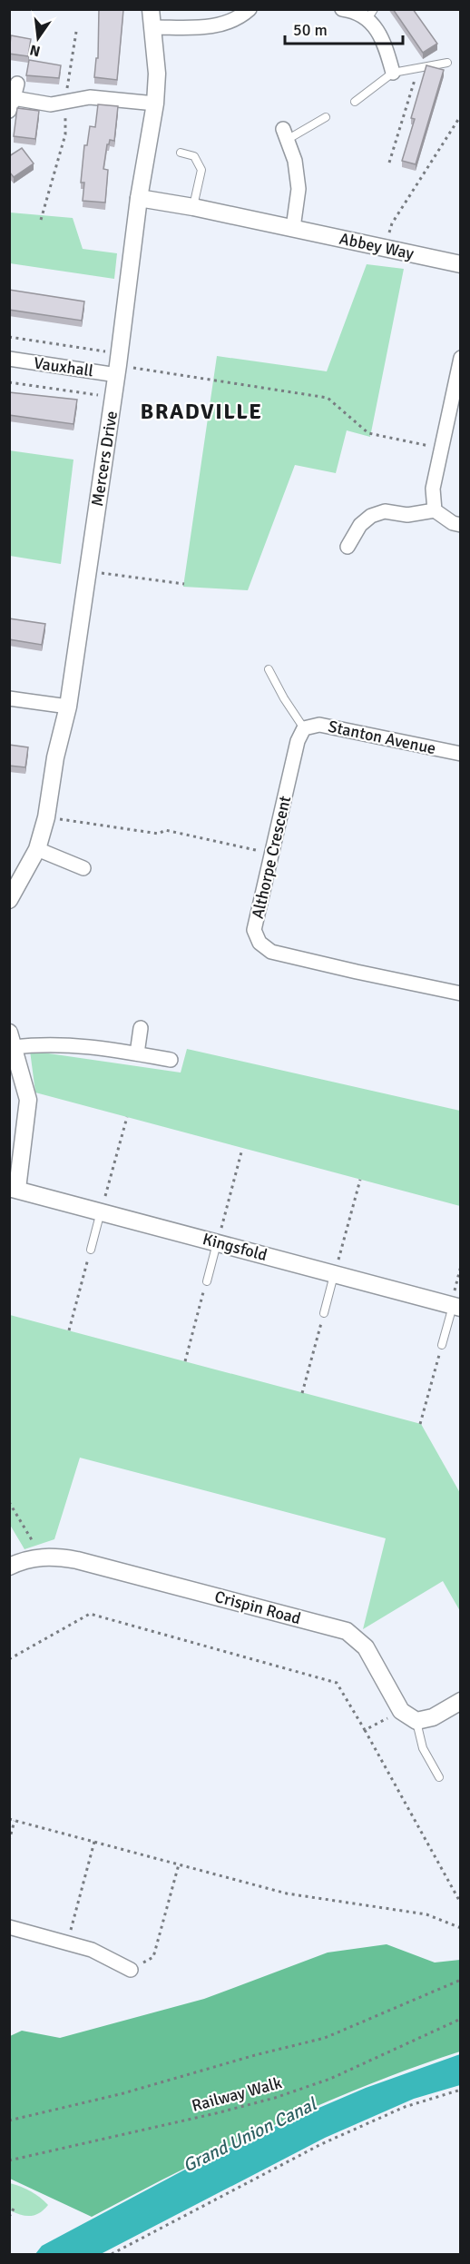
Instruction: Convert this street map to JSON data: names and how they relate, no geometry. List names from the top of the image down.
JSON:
{
  "streets": {
    "street": [
      "Abbey Way",
      "Vauxhall",
      "Mercers Drive",
      "Stanton Avenue",
      "Althorpe Crescent",
      "Kingsfold",
      "Crispin Road"
    ],
    "path": ["Railway Walk"]
  },
  "crossings": [
    ["Abbey Way", "Mercers Drive"],
    ["Vauxhall", "Mercers Drive"],
    ["Stanton Avenue", "Althorpe Crescent"]
  ],
  "districts": ["BRADVILLE"],
  "water": ["Grand Union Canal"],
  "scale_bar": "50 m",
  "north": "bottom"
}
